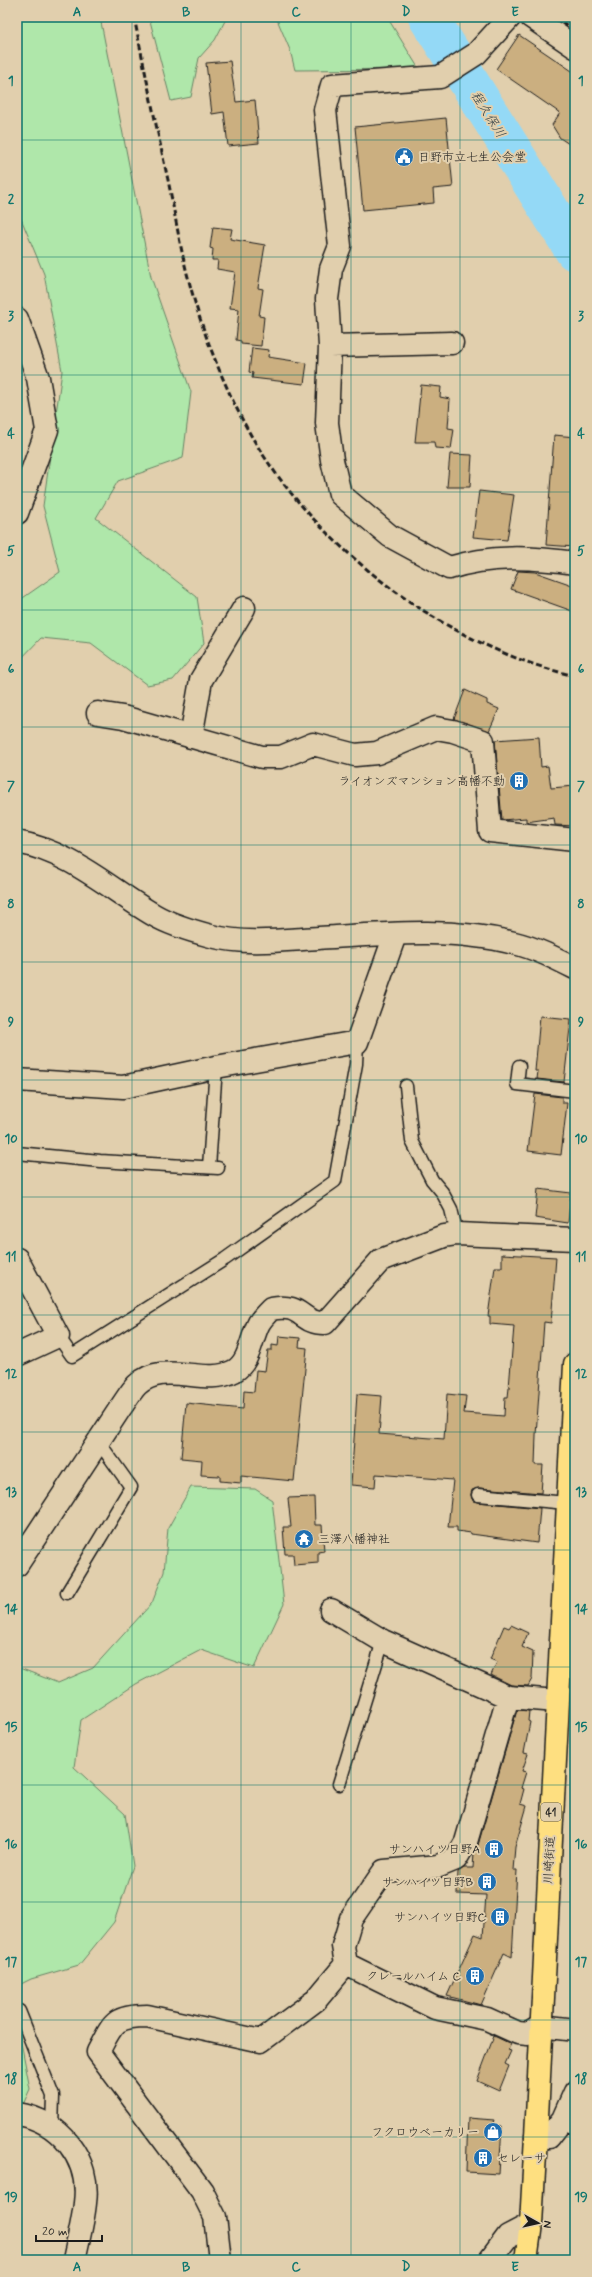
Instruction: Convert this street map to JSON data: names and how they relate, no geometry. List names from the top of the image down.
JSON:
{
  "streets": {
    "main road": ["41", "川崎街道"]
  },
  "water": ["程久保川"],
  "places": {
    "public building": ["日野市立七生公会堂"],
    "building": [
      "ライオンズマンション高幡不動",
      "サンハイツ日野A",
      "サンハイツ日野B",
      "サンハイツ日野C",
      "クレールハイム C",
      "セレーサ"
    ],
    "temple": ["三澤八幡神社"],
    "shop": ["フクロウベーカリー"]
  },
  "scale_bar": "20 m",
  "north": "right",
  "grid": {
    "columns": [
      "A",
      "B",
      "C",
      "D",
      "E"
    ],
    "rows": [
      "1",
      "2",
      "3",
      "4",
      "5",
      "6",
      "7",
      "8",
      "9",
      "10",
      "11",
      "12",
      "13",
      "14",
      "15",
      "16",
      "17",
      "18",
      "19"
    ]
  }
}
